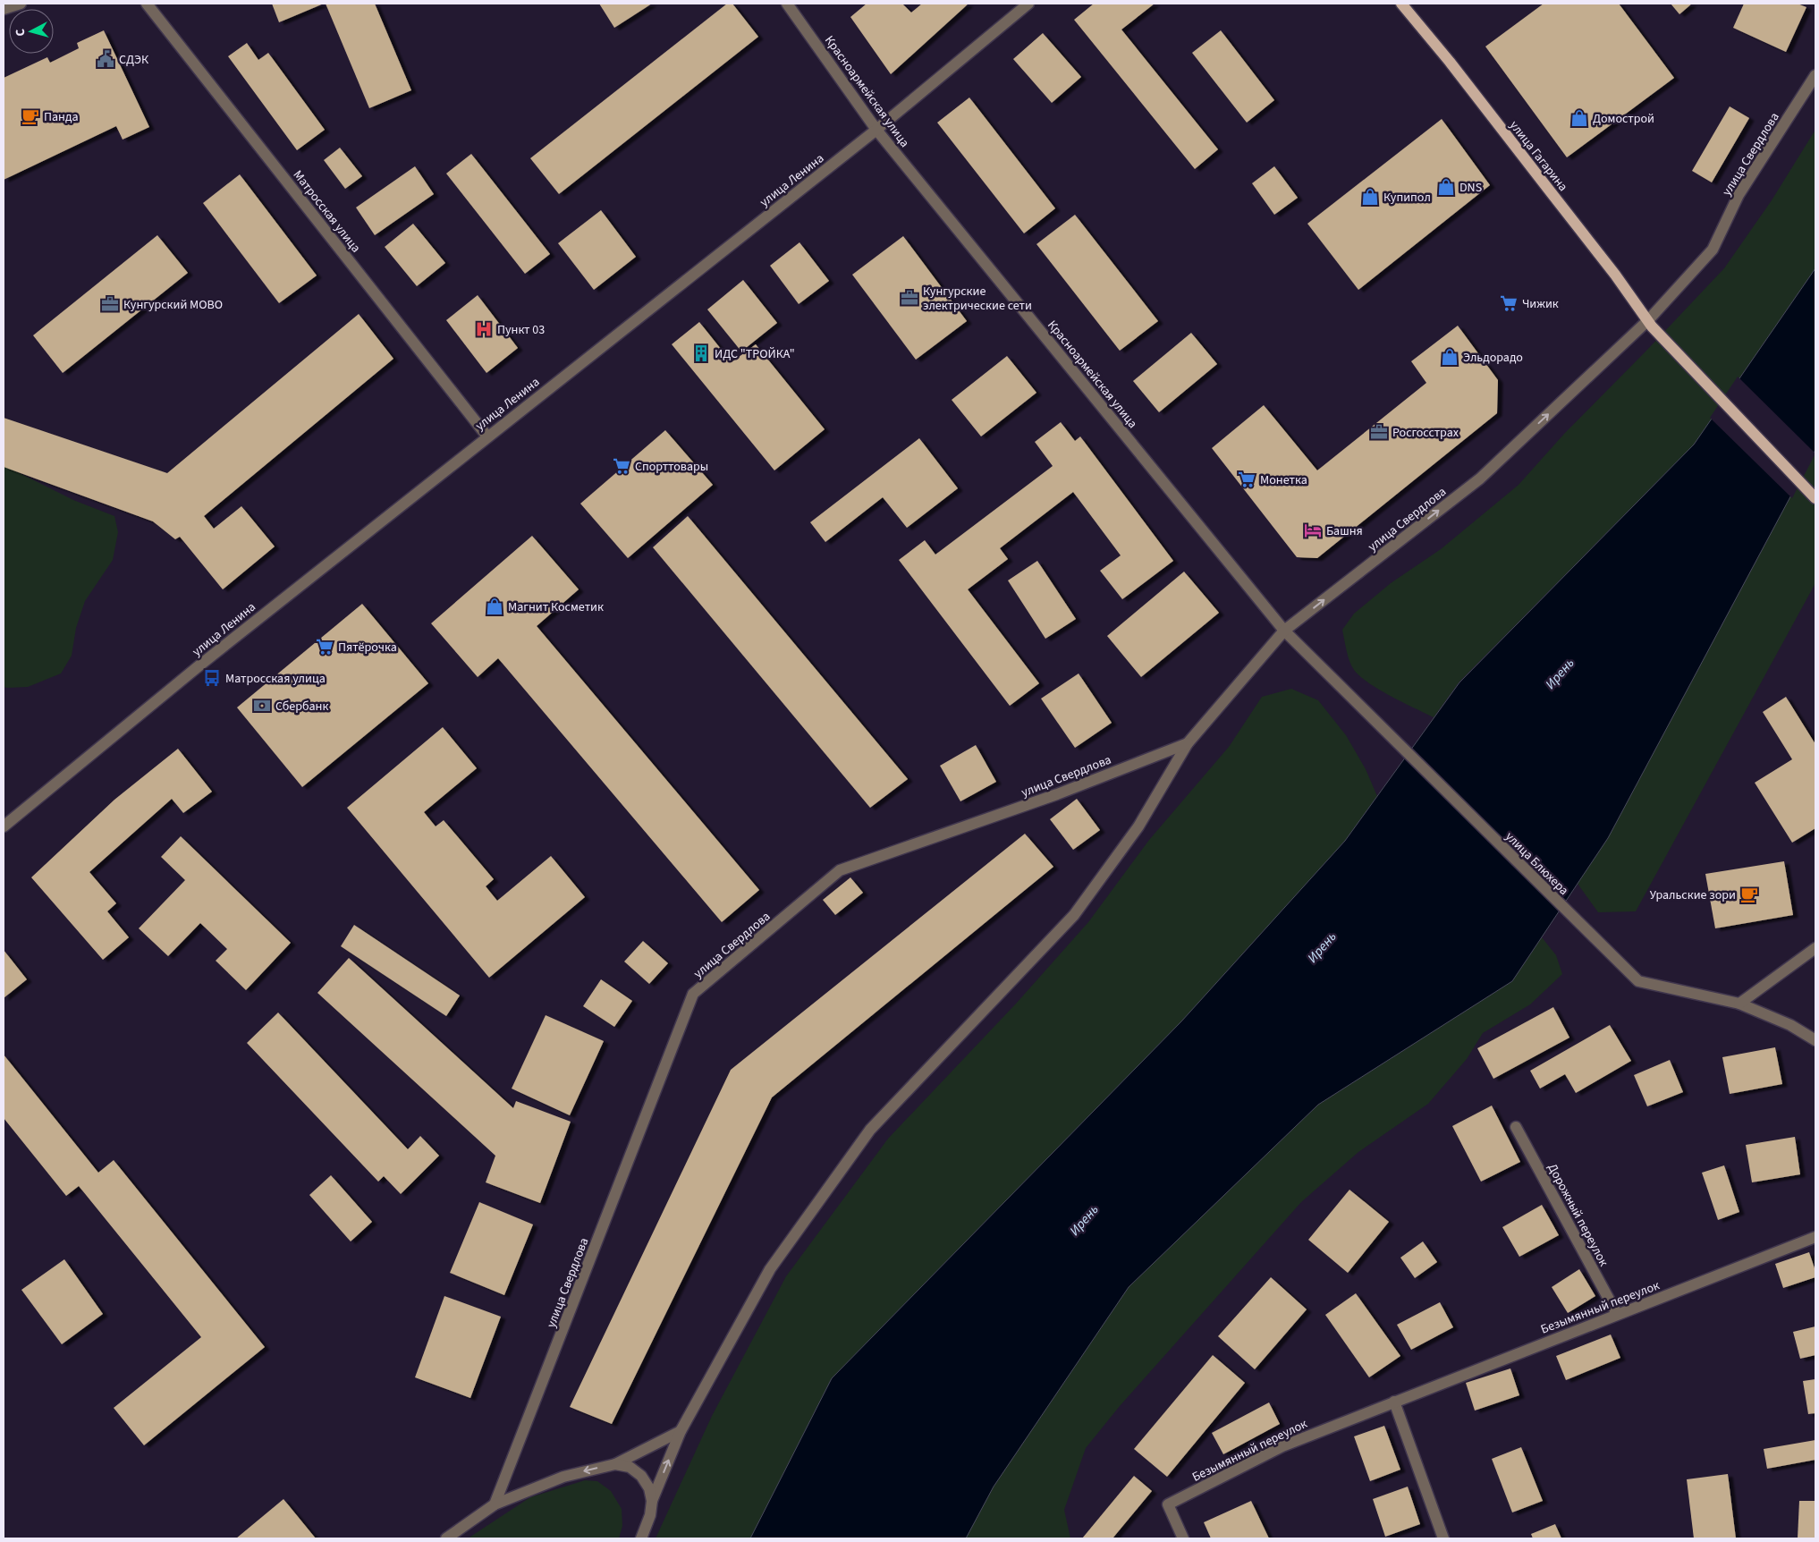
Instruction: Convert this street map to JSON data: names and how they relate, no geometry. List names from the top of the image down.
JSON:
{
  "streets": {
    "main road": ["улица Гагарина"],
    "street": [
      "Красноармейская улица",
      "улица Свердлова",
      "улица Ленина",
      "Матросская улица",
      "улица Блюхера",
      "Дорожный переулок",
      "Безымянный переулок"
    ]
  },
  "crossings": [
    ["Красноармейская улица", "улица Свердлова"],
    ["Красноармейская улица", "улица Ленина"],
    ["Красноармейская улица", "улица Блюхера"],
    ["улица Свердлова", "улица Гагарина"],
    ["улица Свердлова", "улица Блюхера"],
    ["улица Ленина", "Матросская улица"],
    ["Дорожный переулок", "Безымянный переулок"]
  ],
  "water": ["Ирень"],
  "places": {
    "public building": ["СДЭК"],
    "cafe": ["Панда", "Уральские зори"],
    "shop": [
      "Домострой",
      "DNS",
      "Купипол",
      "Эльдорадо",
      "Магнит Косметик"
    ],
    "office": ["Кунгурские электрические сети", "Кунгурский МОВО", "Росгосстрах"],
    "supermarket": [
      "Чижик",
      "Спорттовары",
      "Монетка",
      "Пятёрочка"
    ],
    "hospital": ["Пункт 03"],
    "building": ["ИДС \"ТРОЙКА\""],
    "hotel": ["Башня"],
    "bus stop": ["Матросская улица"],
    "bank": ["Сбербанк"]
  },
  "north": "left"
}
